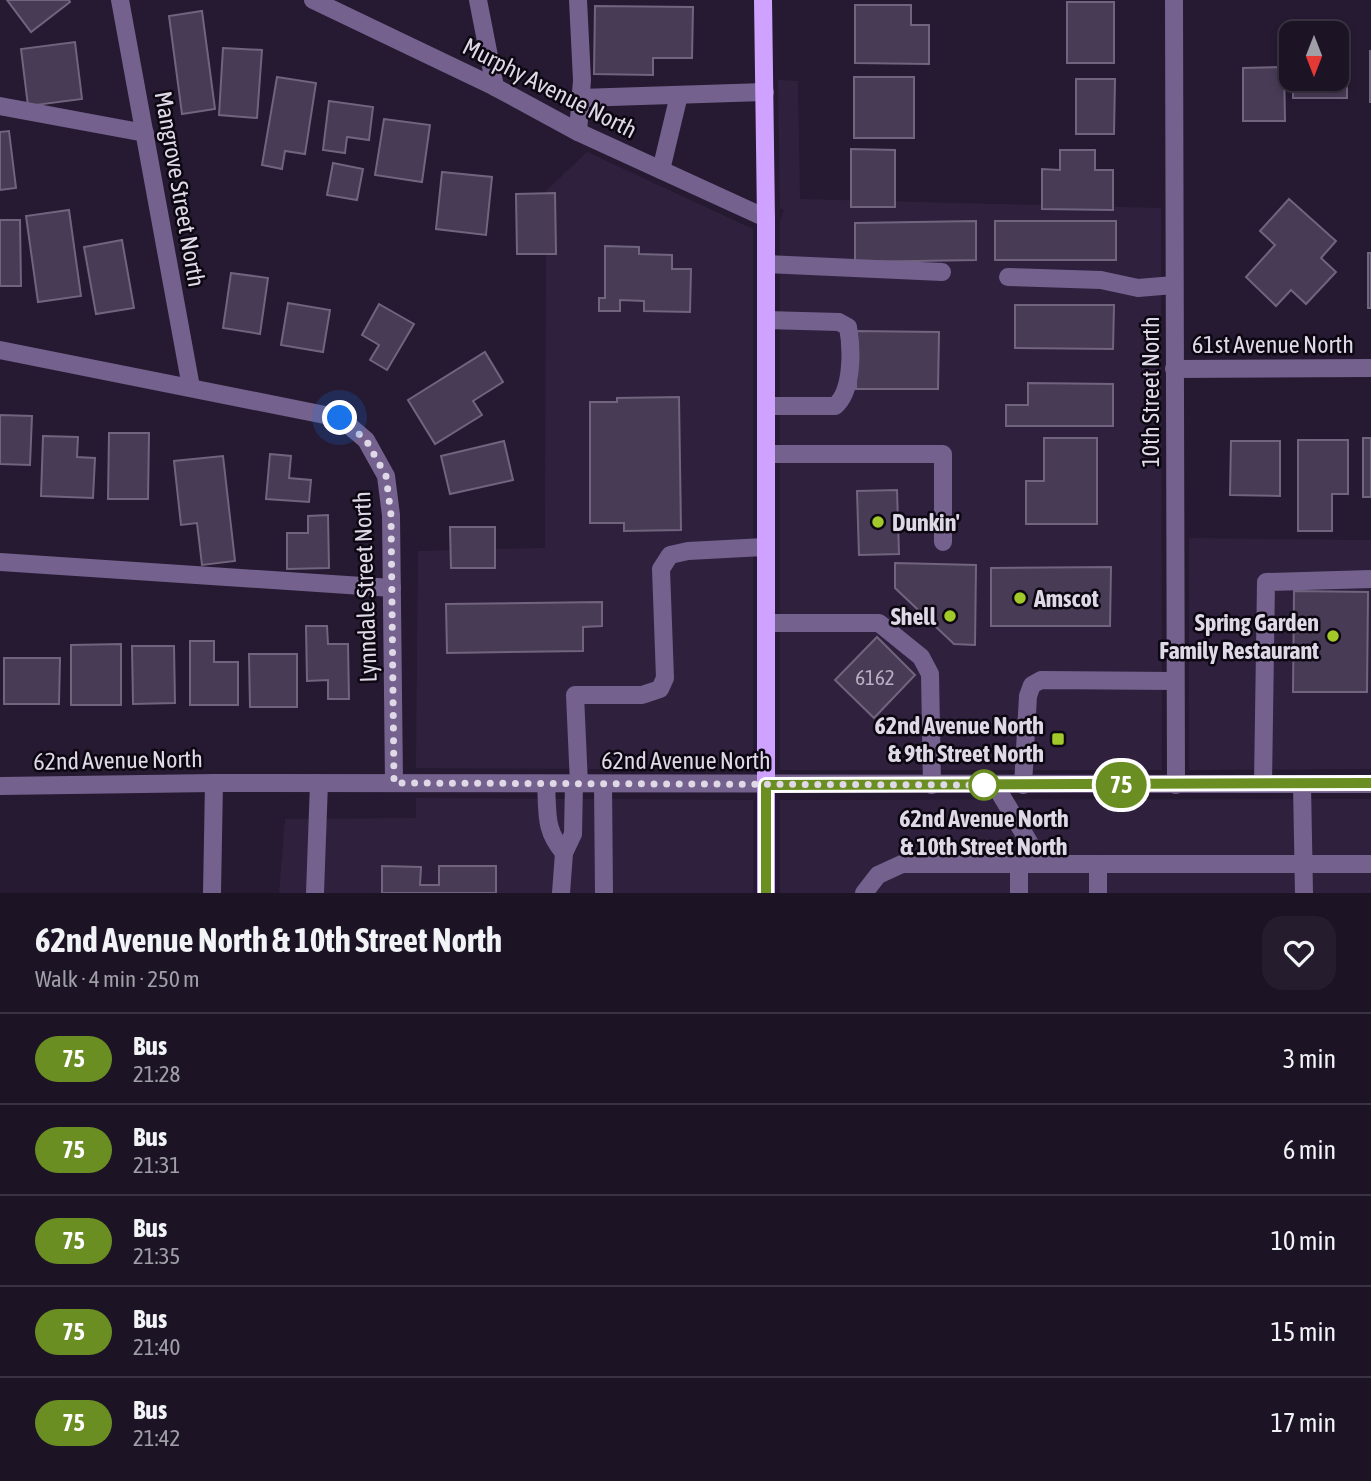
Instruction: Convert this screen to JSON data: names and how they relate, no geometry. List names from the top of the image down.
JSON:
{
  "streets": {
    "street": [
      "Murphy Avenue North",
      "Mangrove Street North",
      "61st Avenue North",
      "10th Street North",
      "Lynndale Street North",
      "62nd Avenue North"
    ]
  },
  "crossings": [
    ["Mangrove Street North", "Lynndale Street North"],
    ["61st Avenue North", "10th Street North"],
    ["10th Street North", "62nd Avenue North"],
    ["Lynndale Street North", "62nd Avenue North"]
  ],
  "places": {
    "other": [
      "Dunkin'",
      "Amscot",
      "Shell",
      "Spring Garden Family Restaurant",
      "62nd Avenue North & 10th Street North"
    ],
    "transit": ["62nd Avenue North & 9th Street North"]
  },
  "lines": ["bus line 75"],
  "house_numbers": ["6162"],
  "north": "bottom",
  "page": {
    "on_map": "75",
    "heading": ["62nd Avenue North & 10th Street North", "Walk · 4 min · 250 m"],
    "list": [
      {
        "mark": "75",
        "name": "Bus",
        "note": "21:28",
        "value": "3 min"
      },
      {
        "mark": "75",
        "name": "Bus",
        "note": "21:31",
        "value": "6 min"
      },
      {
        "mark": "75",
        "name": "Bus",
        "note": "21:35",
        "value": "10 min"
      },
      {
        "mark": "75",
        "name": "Bus",
        "note": "21:40",
        "value": "15 min"
      },
      {
        "mark": "75",
        "name": "Bus",
        "note": "21:42",
        "value": "17 min"
      }
    ]
  }
}
